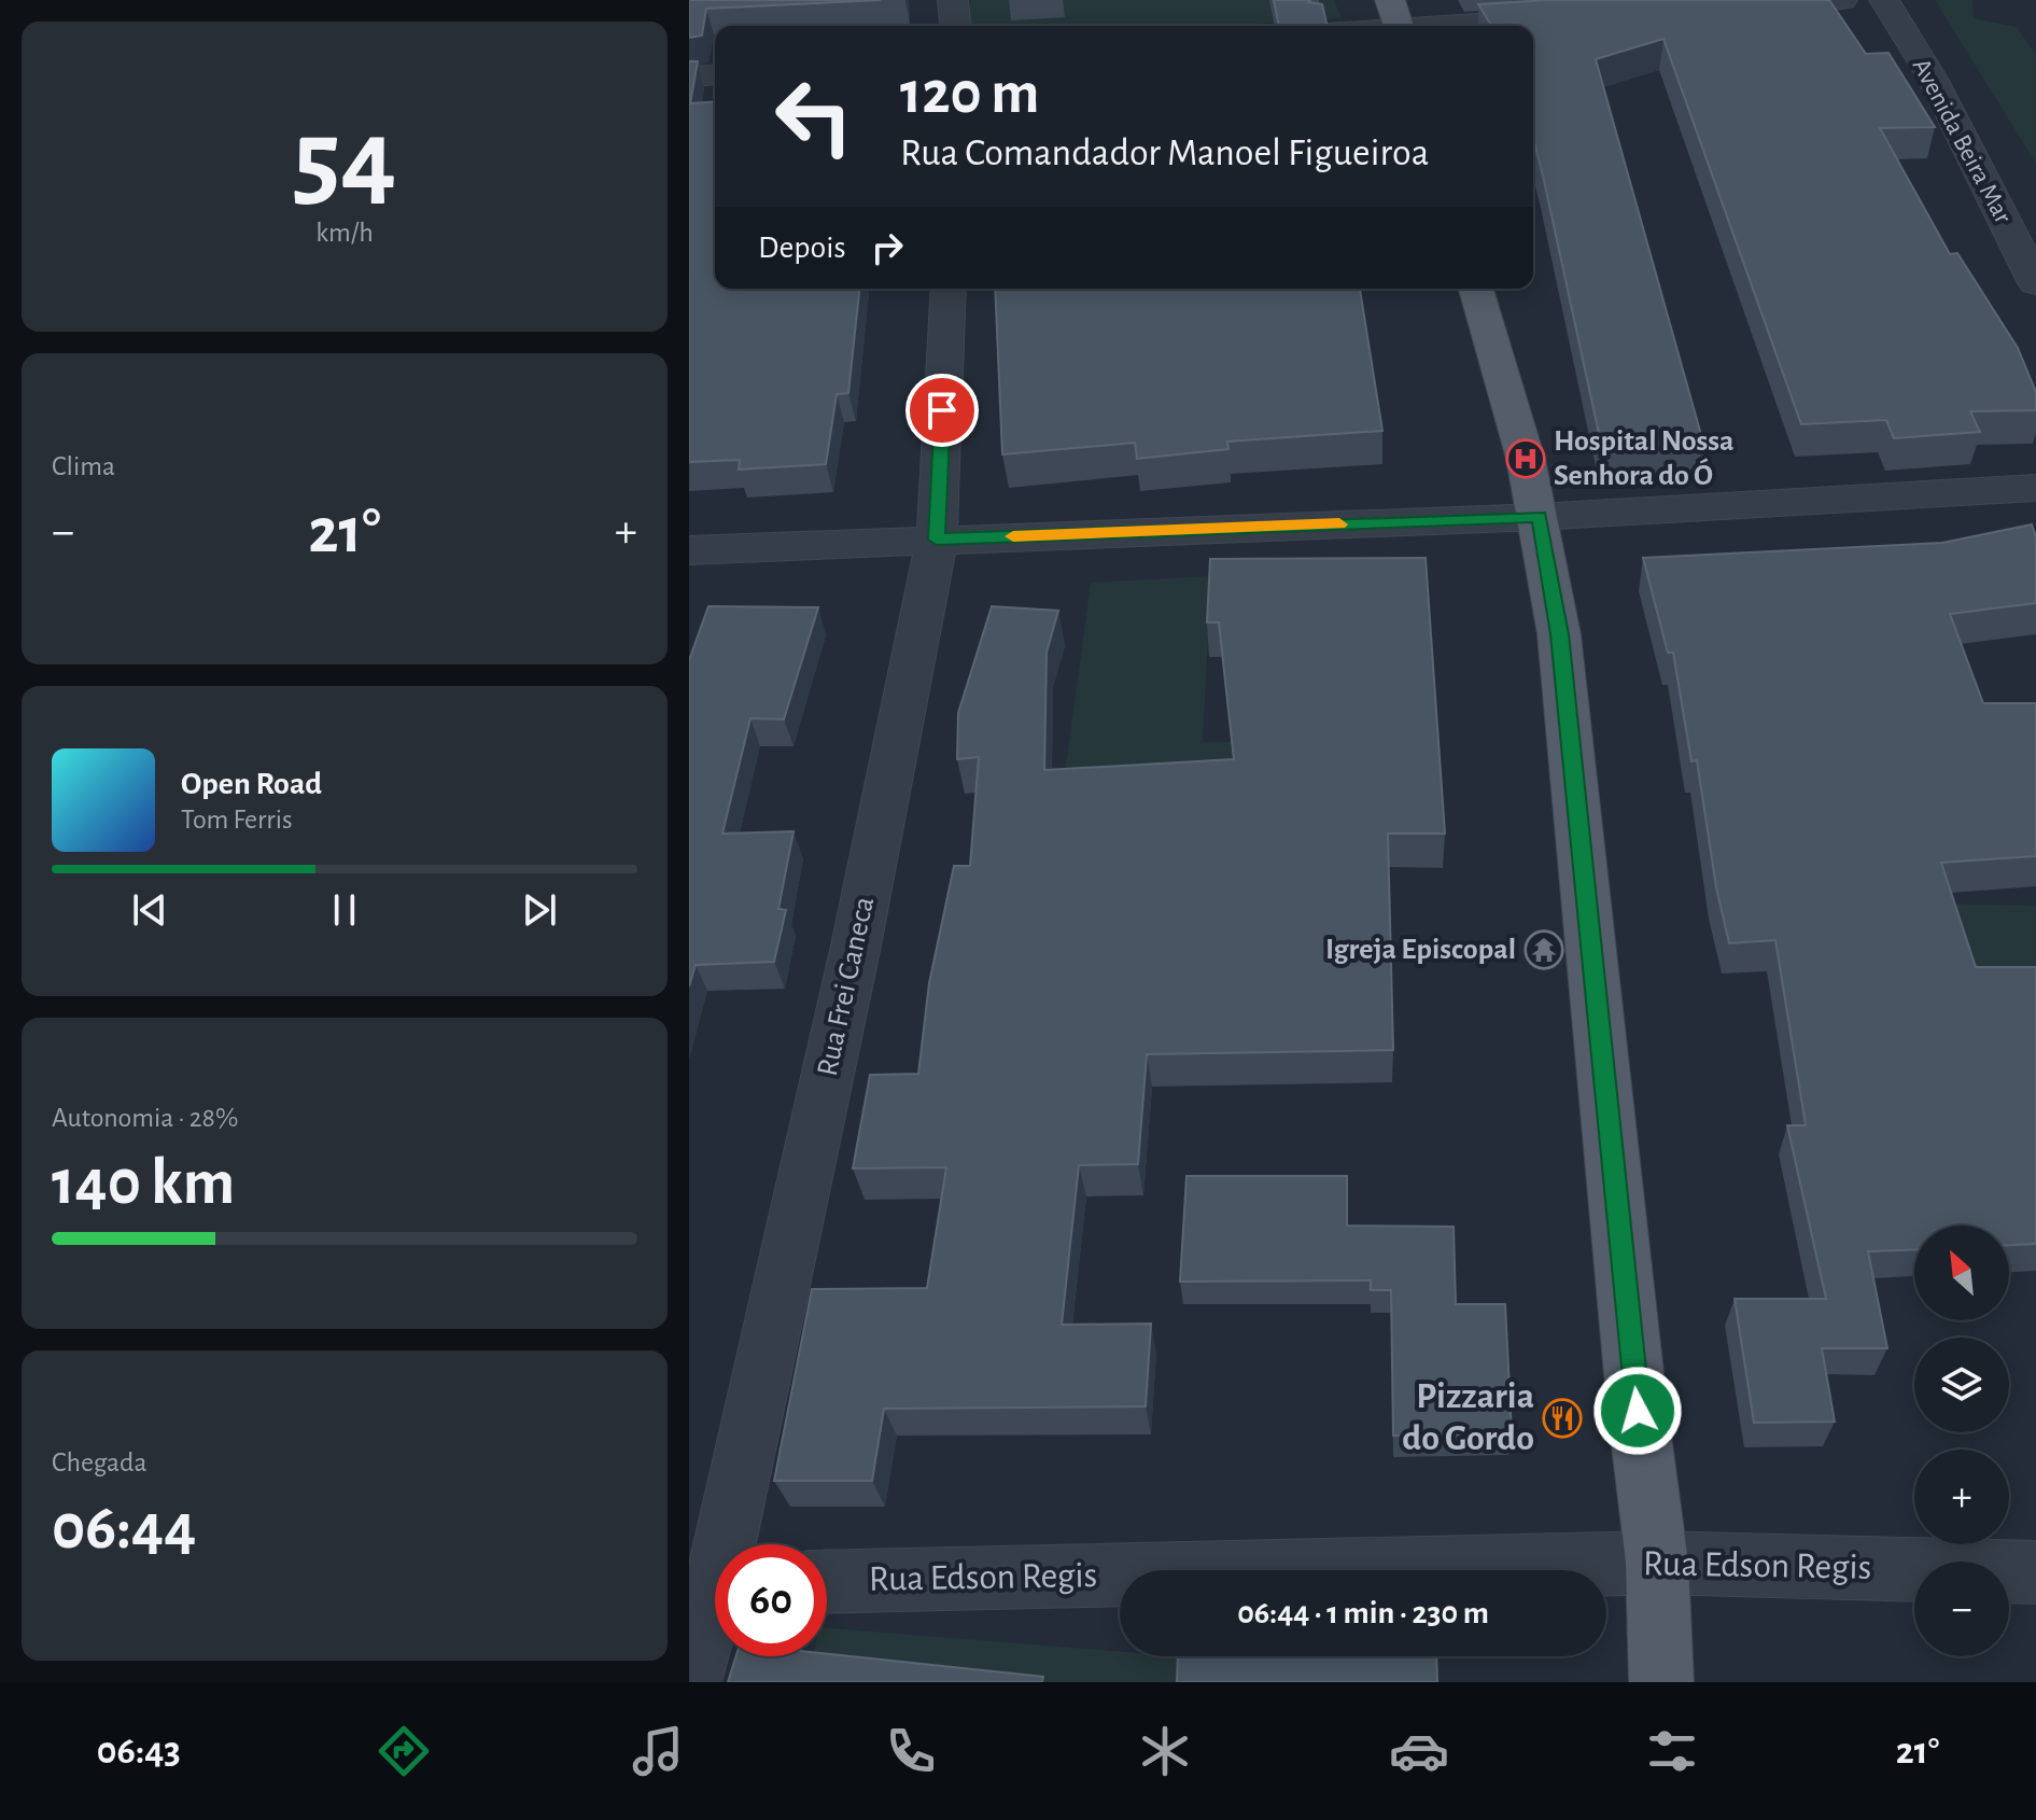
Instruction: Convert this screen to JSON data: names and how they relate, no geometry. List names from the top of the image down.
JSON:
{
  "streets": {
    "street": ["Avenida Beira Mar", "Rua Frei Caneca", "Rua Edson Regis"]
  },
  "places": {
    "hospital": ["Hospital Nossa Senhora do Ó"],
    "temple": ["Igreja Episcopal"],
    "restaurant": ["Pizzaria do Gordo"]
  },
  "north": "top left",
  "page": {
    "tile": [
      ["54", "km/h"],
      "Clima",
      ["Autonomia · 28%", "140 km"],
      ["Chegada", "06:44"]
    ],
    "turn": ["120 m", "Rua Comandador Manoel Figueiroa"],
    "then": "Depois",
    "heat": ["−", "21°", "+"],
    "song": ["Open Road", "Tom Ferris"],
    "map_buttons": ["+", "−"],
    "limit": "60",
    "trip": "06:44 · 1 min · 230 m",
    "tabs": ["06:43", "21°"]
  }
}
